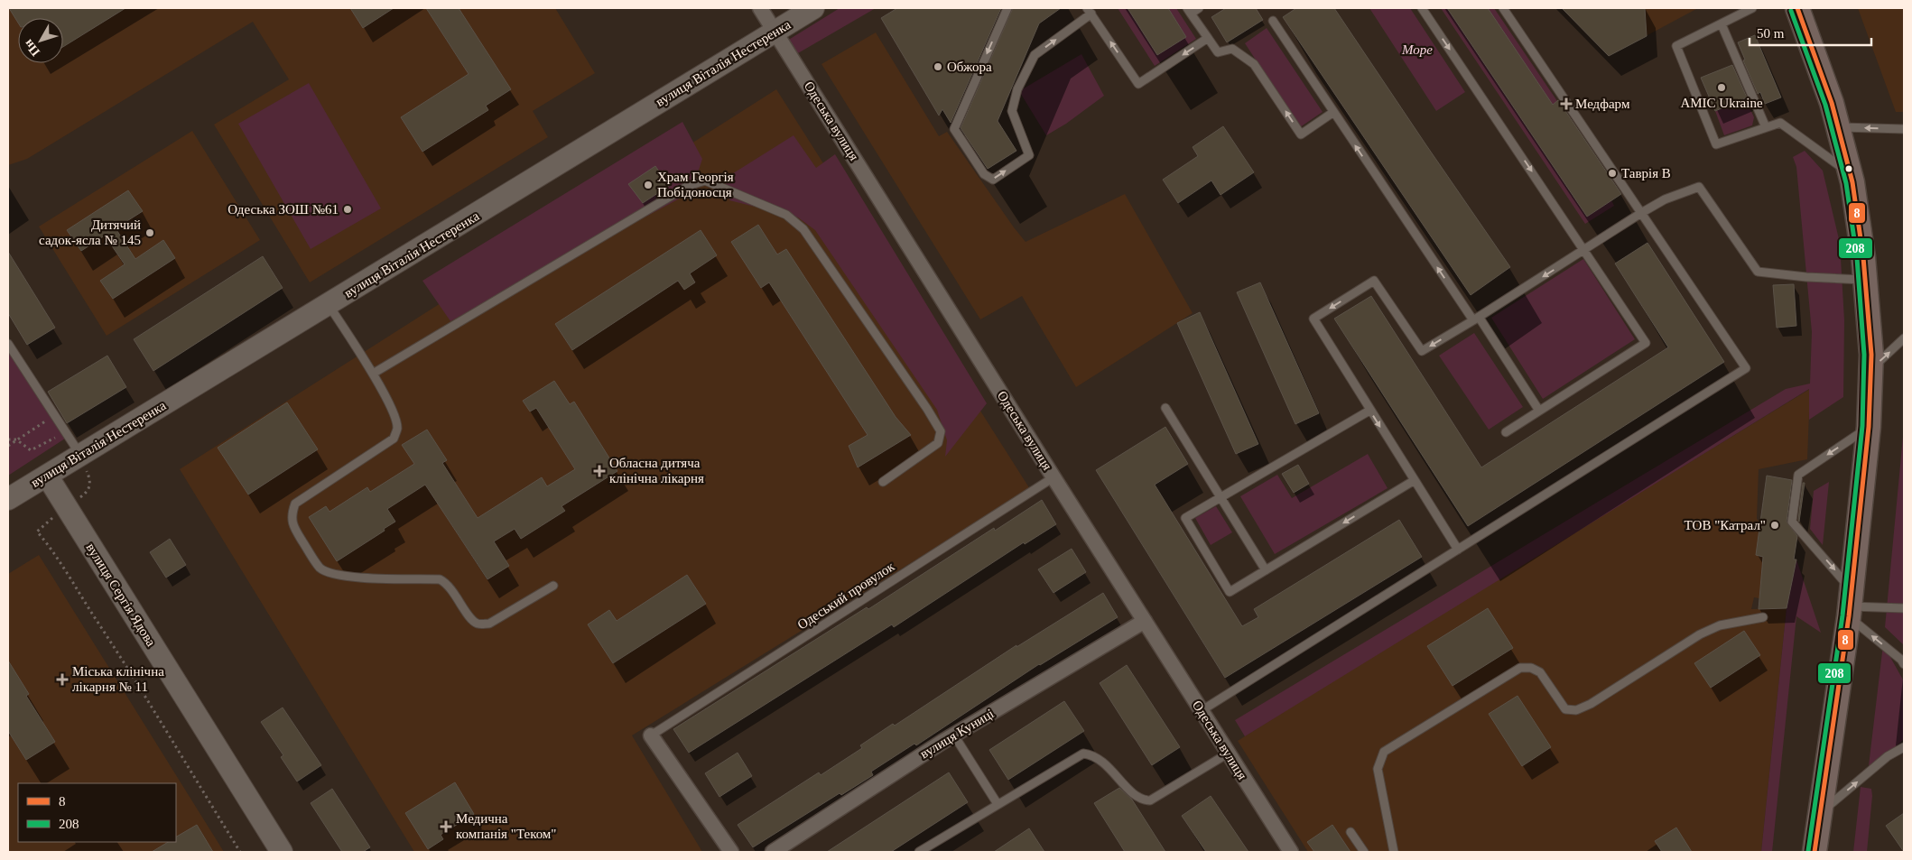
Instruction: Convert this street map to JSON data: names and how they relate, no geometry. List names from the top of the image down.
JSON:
{
  "streets": {
    "main road": ["вулиця Віталія Нестеренка", "вулиця Сергія Ядова"],
    "street": ["Одеська вулиця", "вулиця Куниці"],
    "lane": ["Одеський провулок"]
  },
  "crossings": [
    ["вулиця Віталія Нестеренка", "Одеська вулиця"],
    ["вулиця Віталія Нестеренка", "вулиця Сергія Ядова"],
    ["Одеська вулиця", "Одеський провулок"],
    ["Одеська вулиця", "вулиця Куниці"]
  ],
  "parks": ["Море"],
  "places": {
    "other": [
      "Обжора",
      "AMIC Ukraine",
      "Таврія В",
      "Храм Георгія Побідоносця",
      "Одеська ЗОШ №61",
      "Дитячий садок-ясла № 145",
      "ТОВ \"Катрал\""
    ],
    "health": [
      "Медфарм",
      "Обласна дитяча клінічна лікарня",
      "Міська клінічна лікарня № 11",
      "Медична компанія \"Теком\""
    ]
  },
  "lines": ["transit line 8", "transit line 208"],
  "legend": ["8", "208"],
  "scale_bar": "50 m",
  "north": "bottom left"
}
